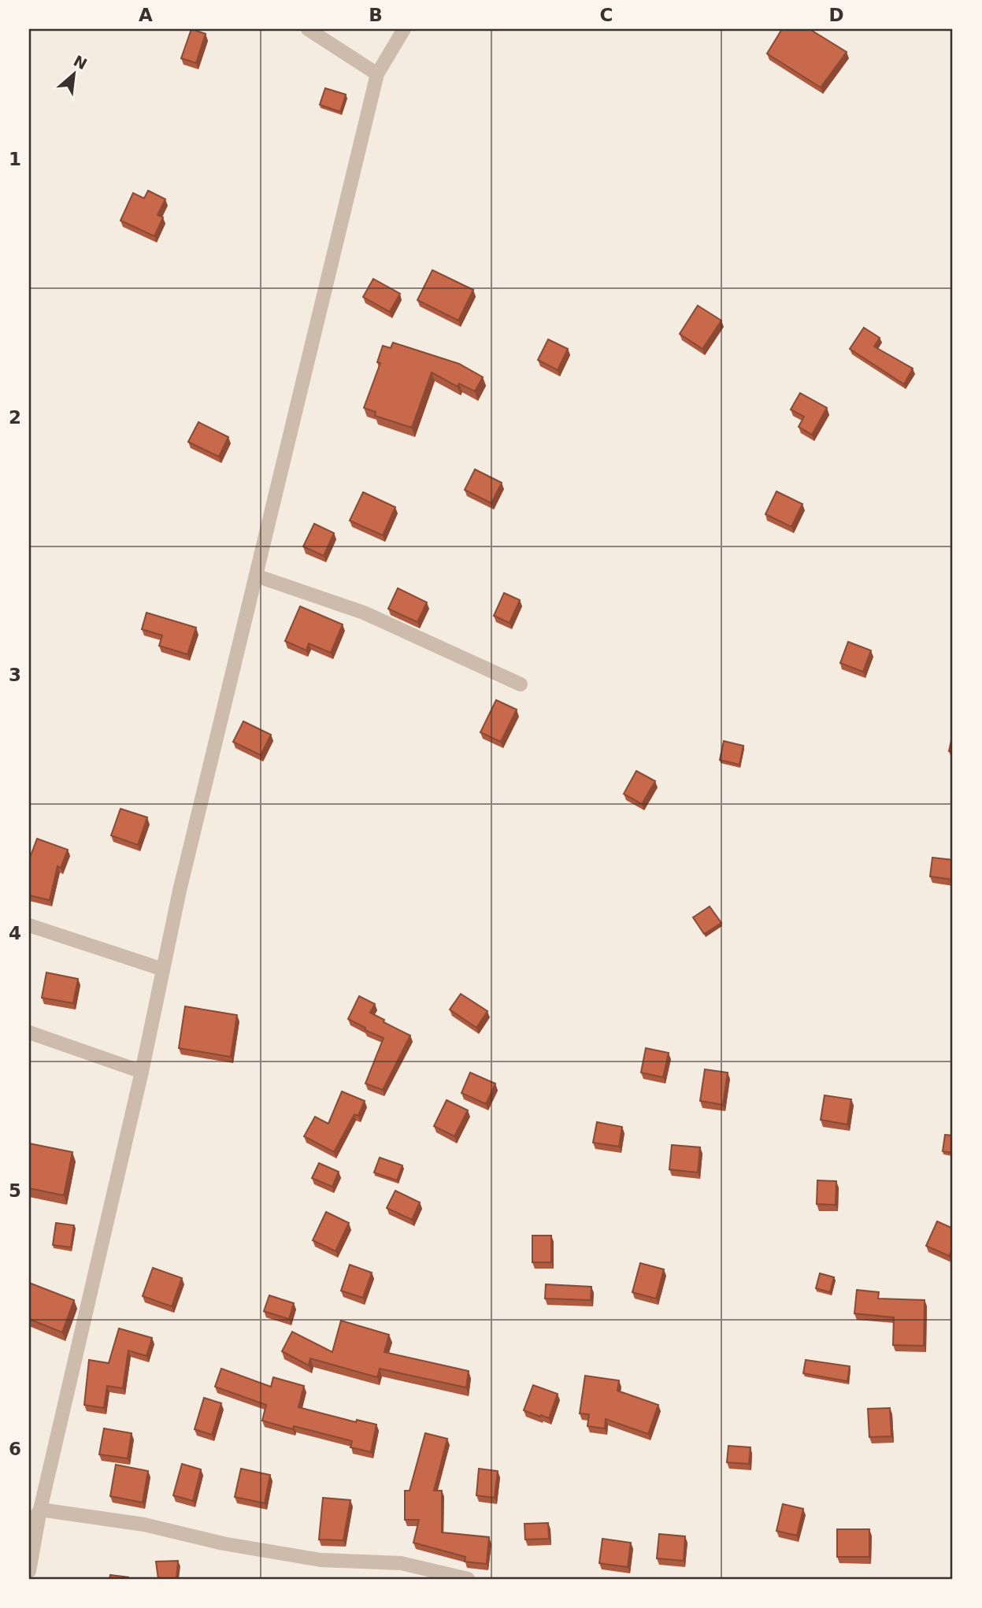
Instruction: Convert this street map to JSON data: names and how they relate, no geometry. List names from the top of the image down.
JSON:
{
  "north": "top right",
  "grid": {
    "columns": [
      "A",
      "B",
      "C",
      "D"
    ],
    "rows": [
      "1",
      "2",
      "3",
      "4",
      "5",
      "6"
    ]
  }
}
